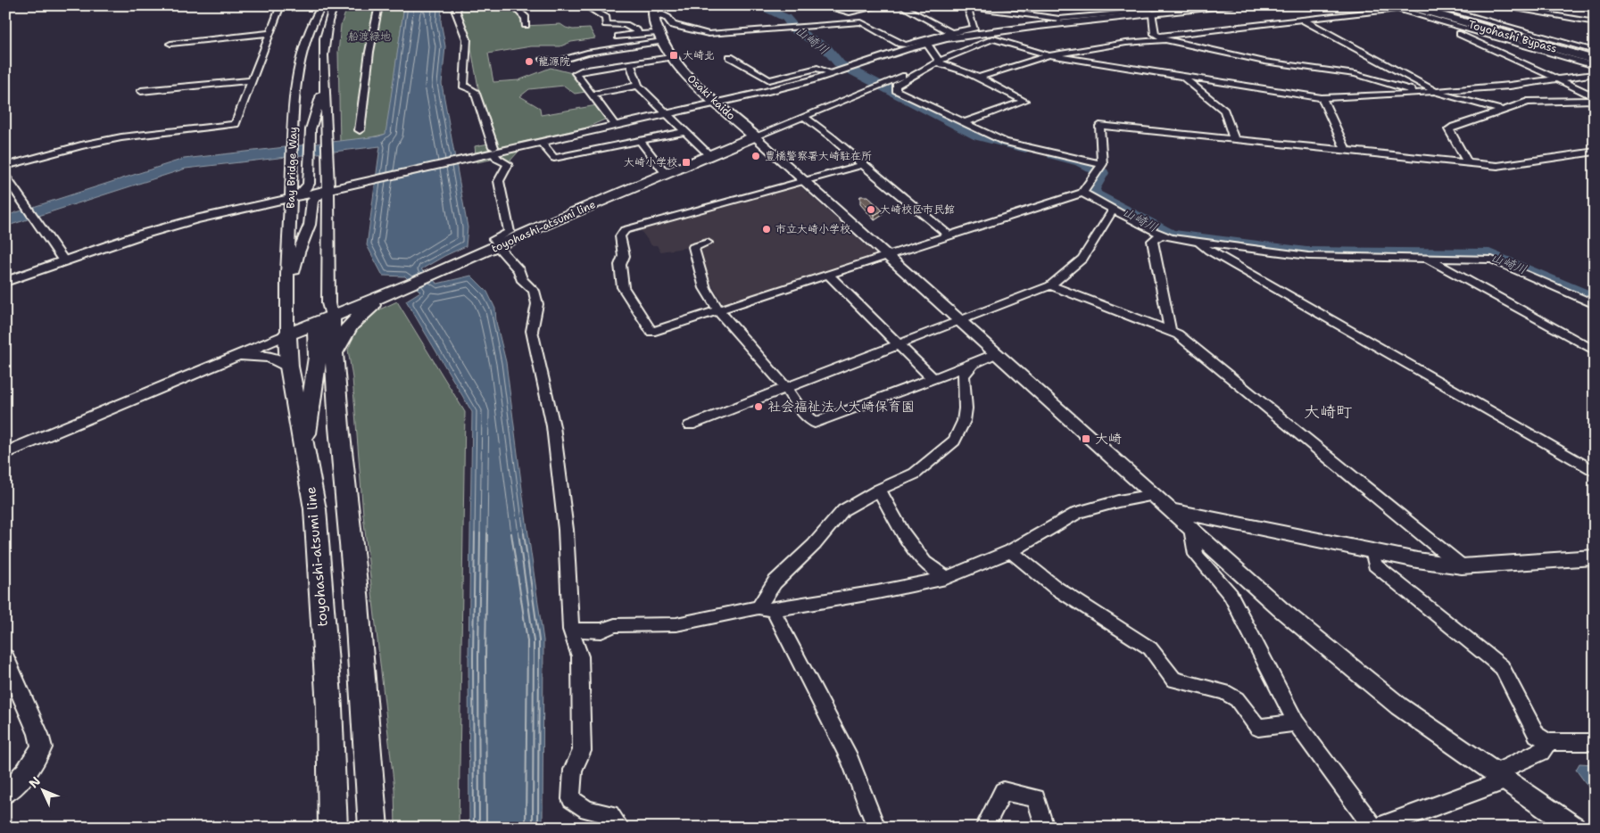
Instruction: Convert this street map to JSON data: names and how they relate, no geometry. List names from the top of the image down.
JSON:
{
  "streets": {
    "highway": ["Toyohashi Bypass"],
    "main road": ["Osaki kaido", "toyohashi-atsumi line"],
    "street": ["Bay Bridge Way"]
  },
  "crossings": [
    ["Osaki kaido", "toyohashi-atsumi line"],
    ["Bay Bridge Way", "toyohashi-atsumi line"]
  ],
  "districts": ["大崎町"],
  "water": ["山崎川"],
  "parks": ["船渡緑地"],
  "places": {
    "transit": ["大崎北", "大崎小学校", "大崎"],
    "other": [
      "龍源院",
      "豊橋警察署大崎駐在所",
      "大崎校区市民館",
      "市立大崎小学校",
      "社会福祉法人大崎保育園"
    ]
  },
  "north": "top left"
}
